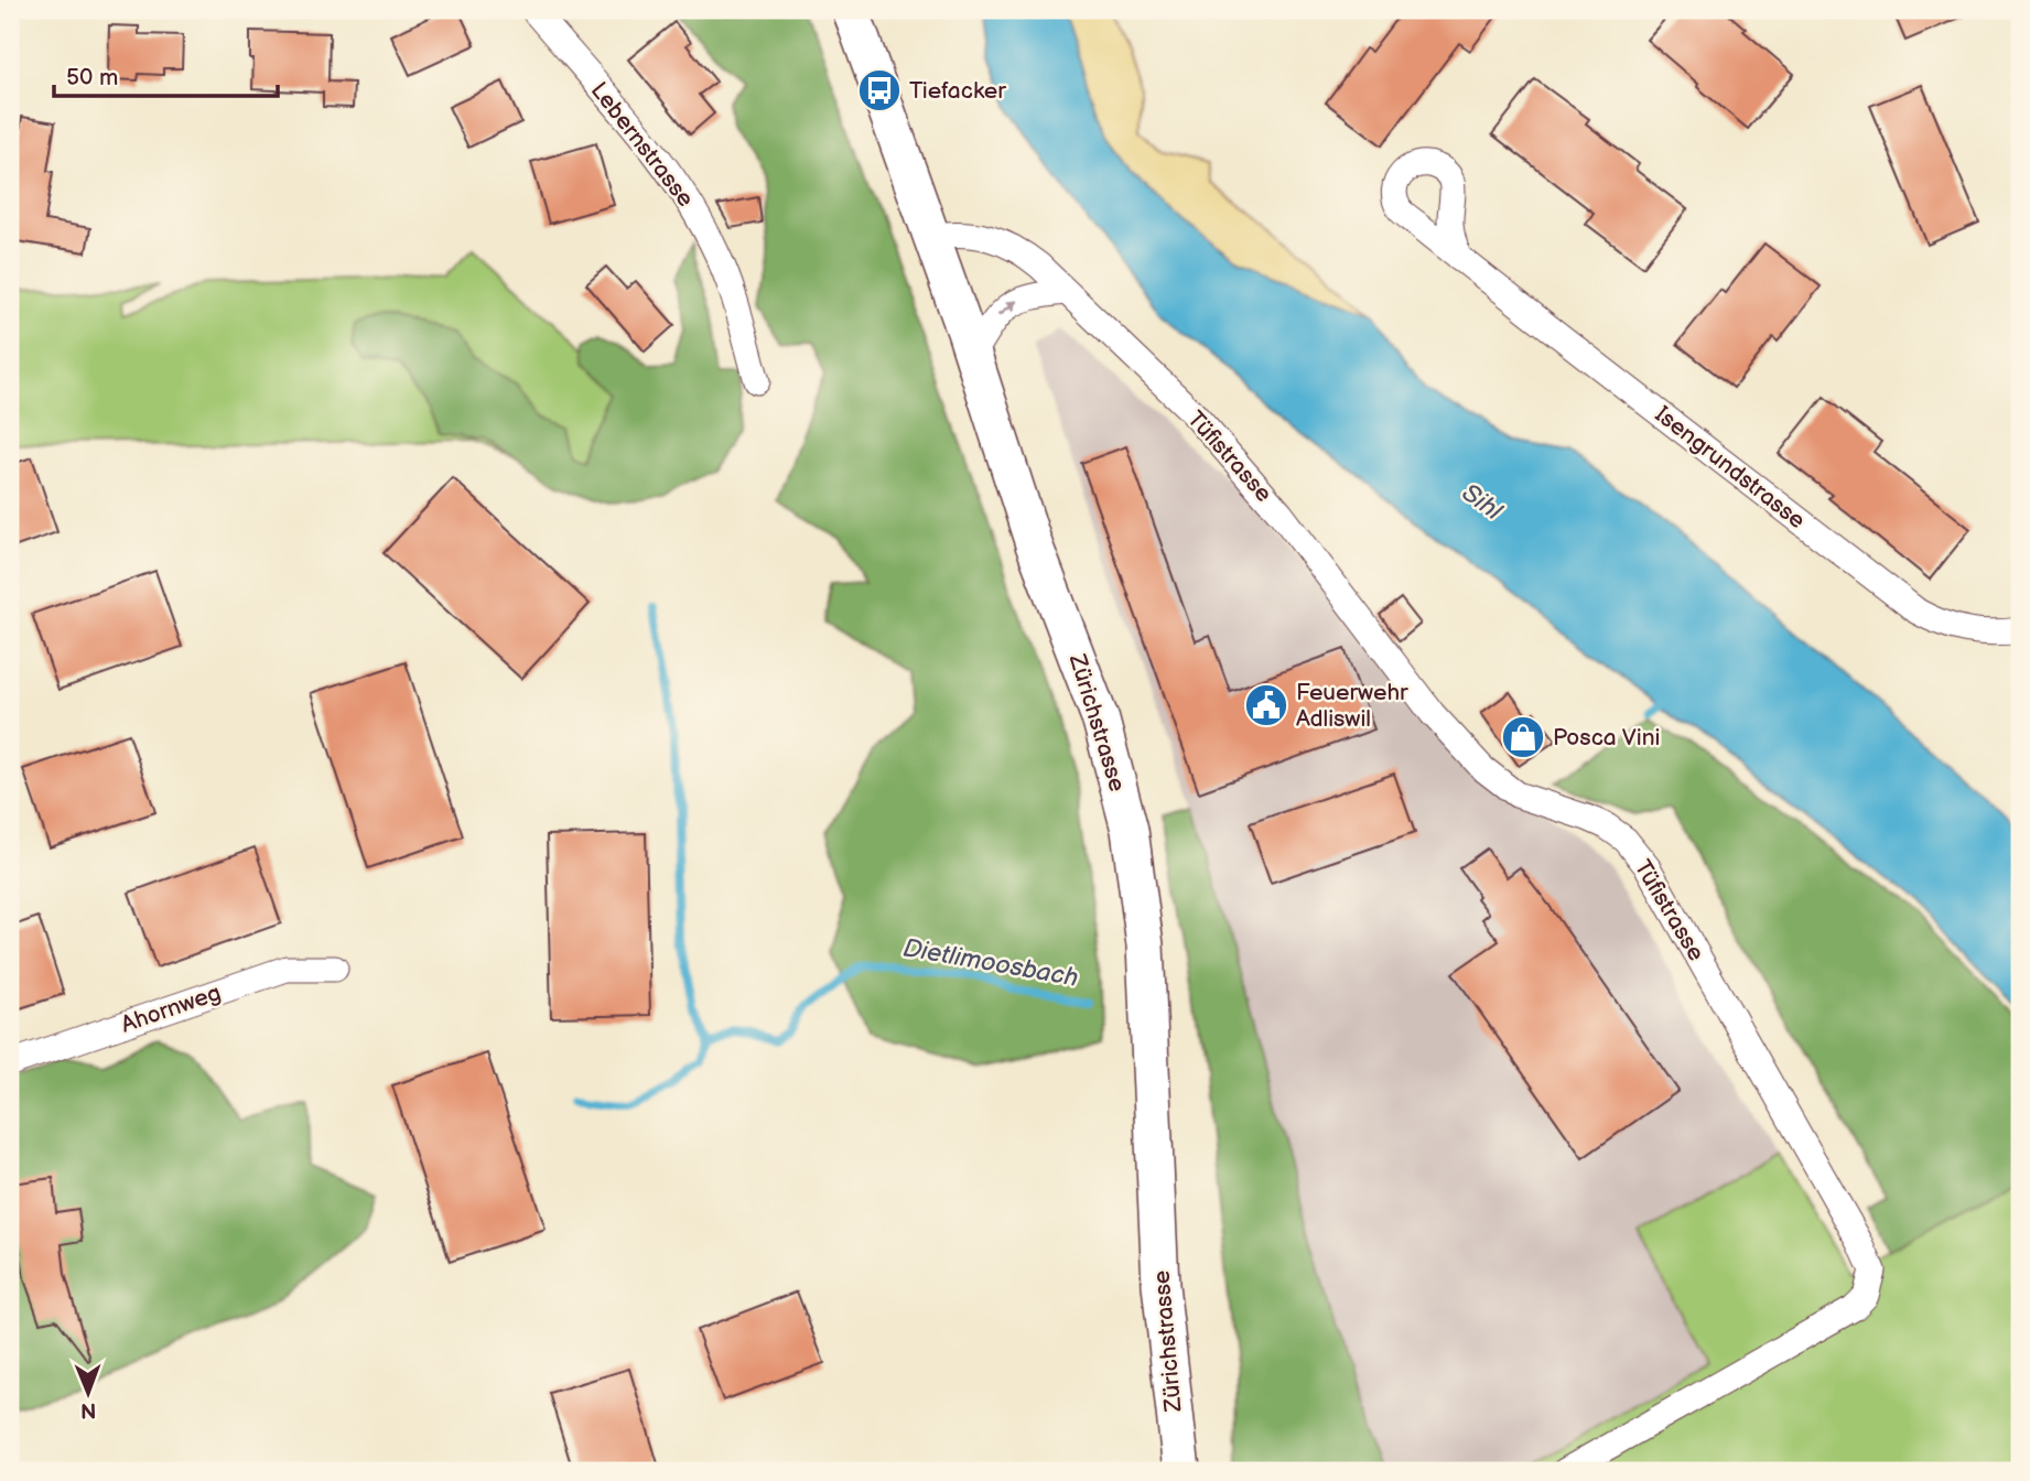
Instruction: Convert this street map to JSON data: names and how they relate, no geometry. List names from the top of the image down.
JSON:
{
  "streets": {
    "main road": ["Zürichstrasse"],
    "street": [
      "Lebernstrasse",
      "Tüfistrasse",
      "Isengrundstrasse",
      "Ahornweg"
    ]
  },
  "crossings": [
    ["Tüfistrasse", "Zürichstrasse"]
  ],
  "water": ["Sihl", "Dietlimoosbach"],
  "places": {
    "bus stop": ["Tiefacker"],
    "public building": ["Feuerwehr Adliswil"],
    "shop": ["Posca Vini"]
  },
  "scale_bar": "50 m",
  "north": "bottom"
}
